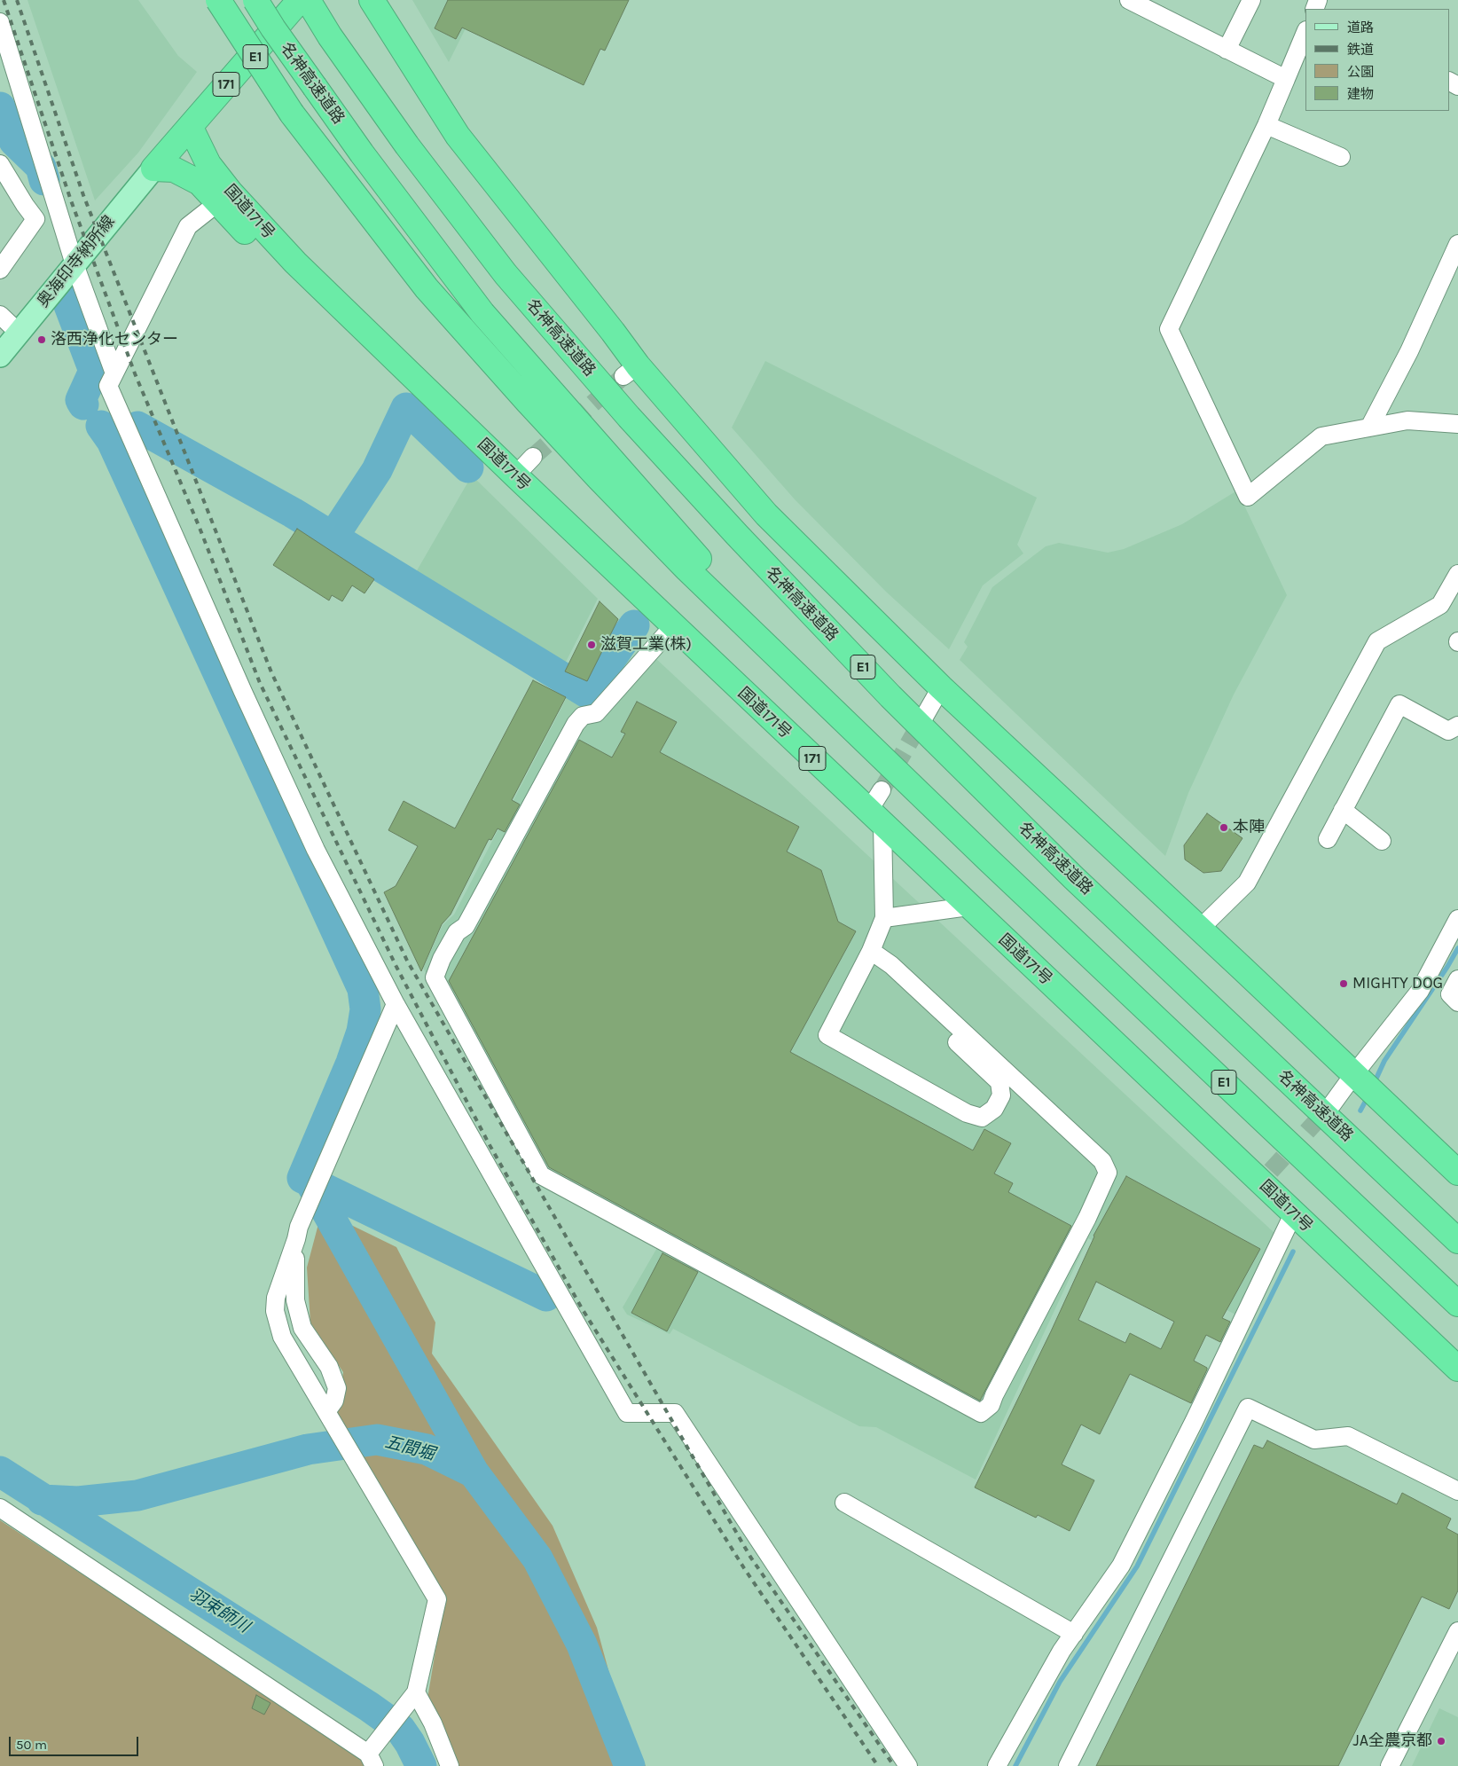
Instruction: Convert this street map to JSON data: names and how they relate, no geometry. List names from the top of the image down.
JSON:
{
  "streets": {
    "highway": [
      "E1",
      "名神高速道路",
      "171",
      "国道171号"
    ],
    "main road": ["奥海印寺納所線"]
  },
  "crossings": [
    ["171", "国道171号"],
    ["171", "奥海印寺納所線"]
  ],
  "water": ["五間堀", "羽束師川"],
  "places": [
    "洛西浄化センター",
    "滋賀工業(株)",
    "本陣",
    "MIGHTY DOG",
    "JA全農京都"
  ],
  "legend": [
    "道路",
    "鉄道",
    "公園",
    "建物"
  ],
  "scale_bar": "50 m"
}
